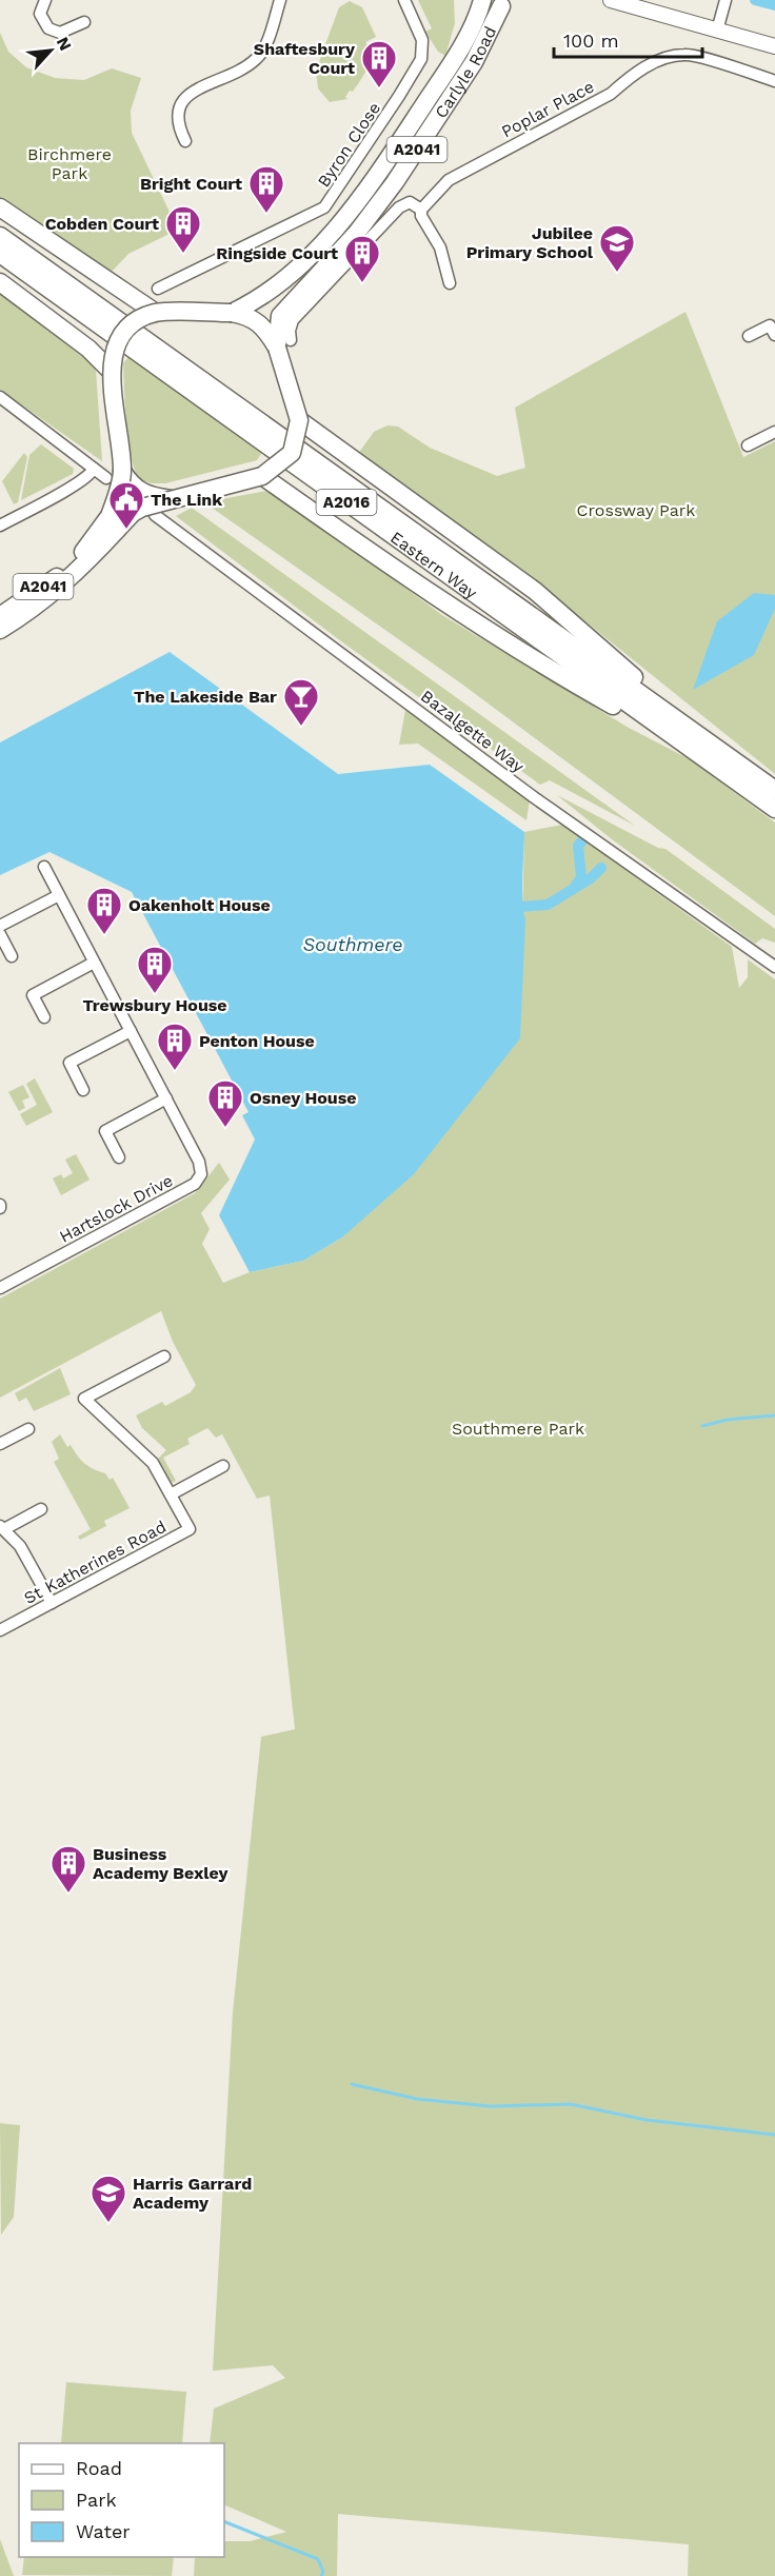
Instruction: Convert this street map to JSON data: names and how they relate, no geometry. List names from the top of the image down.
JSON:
{
  "streets": {
    "main road": [
      "Carlyle Road",
      "A2041",
      "A2016",
      "Eastern Way"
    ],
    "street": [
      "Poplar Place",
      "Byron Close",
      "Bazalgette Way",
      "Hartslock Drive",
      "St Katherines Road"
    ]
  },
  "crossings": [
    ["Carlyle Road", "A2041"]
  ],
  "water": ["Southmere"],
  "parks": ["Birchmere Park", "Crossway Park", "Southmere Park"],
  "places": {
    "building": [
      "Shaftesbury Court",
      "Bright Court",
      "Cobden Court",
      "Ringside Court",
      "Oakenholt House",
      "Trewsbury House",
      "Penton House",
      "Osney House",
      "Business Academy Bexley"
    ],
    "school or university": ["Jubilee Primary School", "Harris Garrard Academy"],
    "public building": ["The Link"],
    "bar": ["The Lakeside Bar"]
  },
  "legend": ["Road", "Park", "Water"],
  "scale_bar": "100 m",
  "north": "top right"
}
